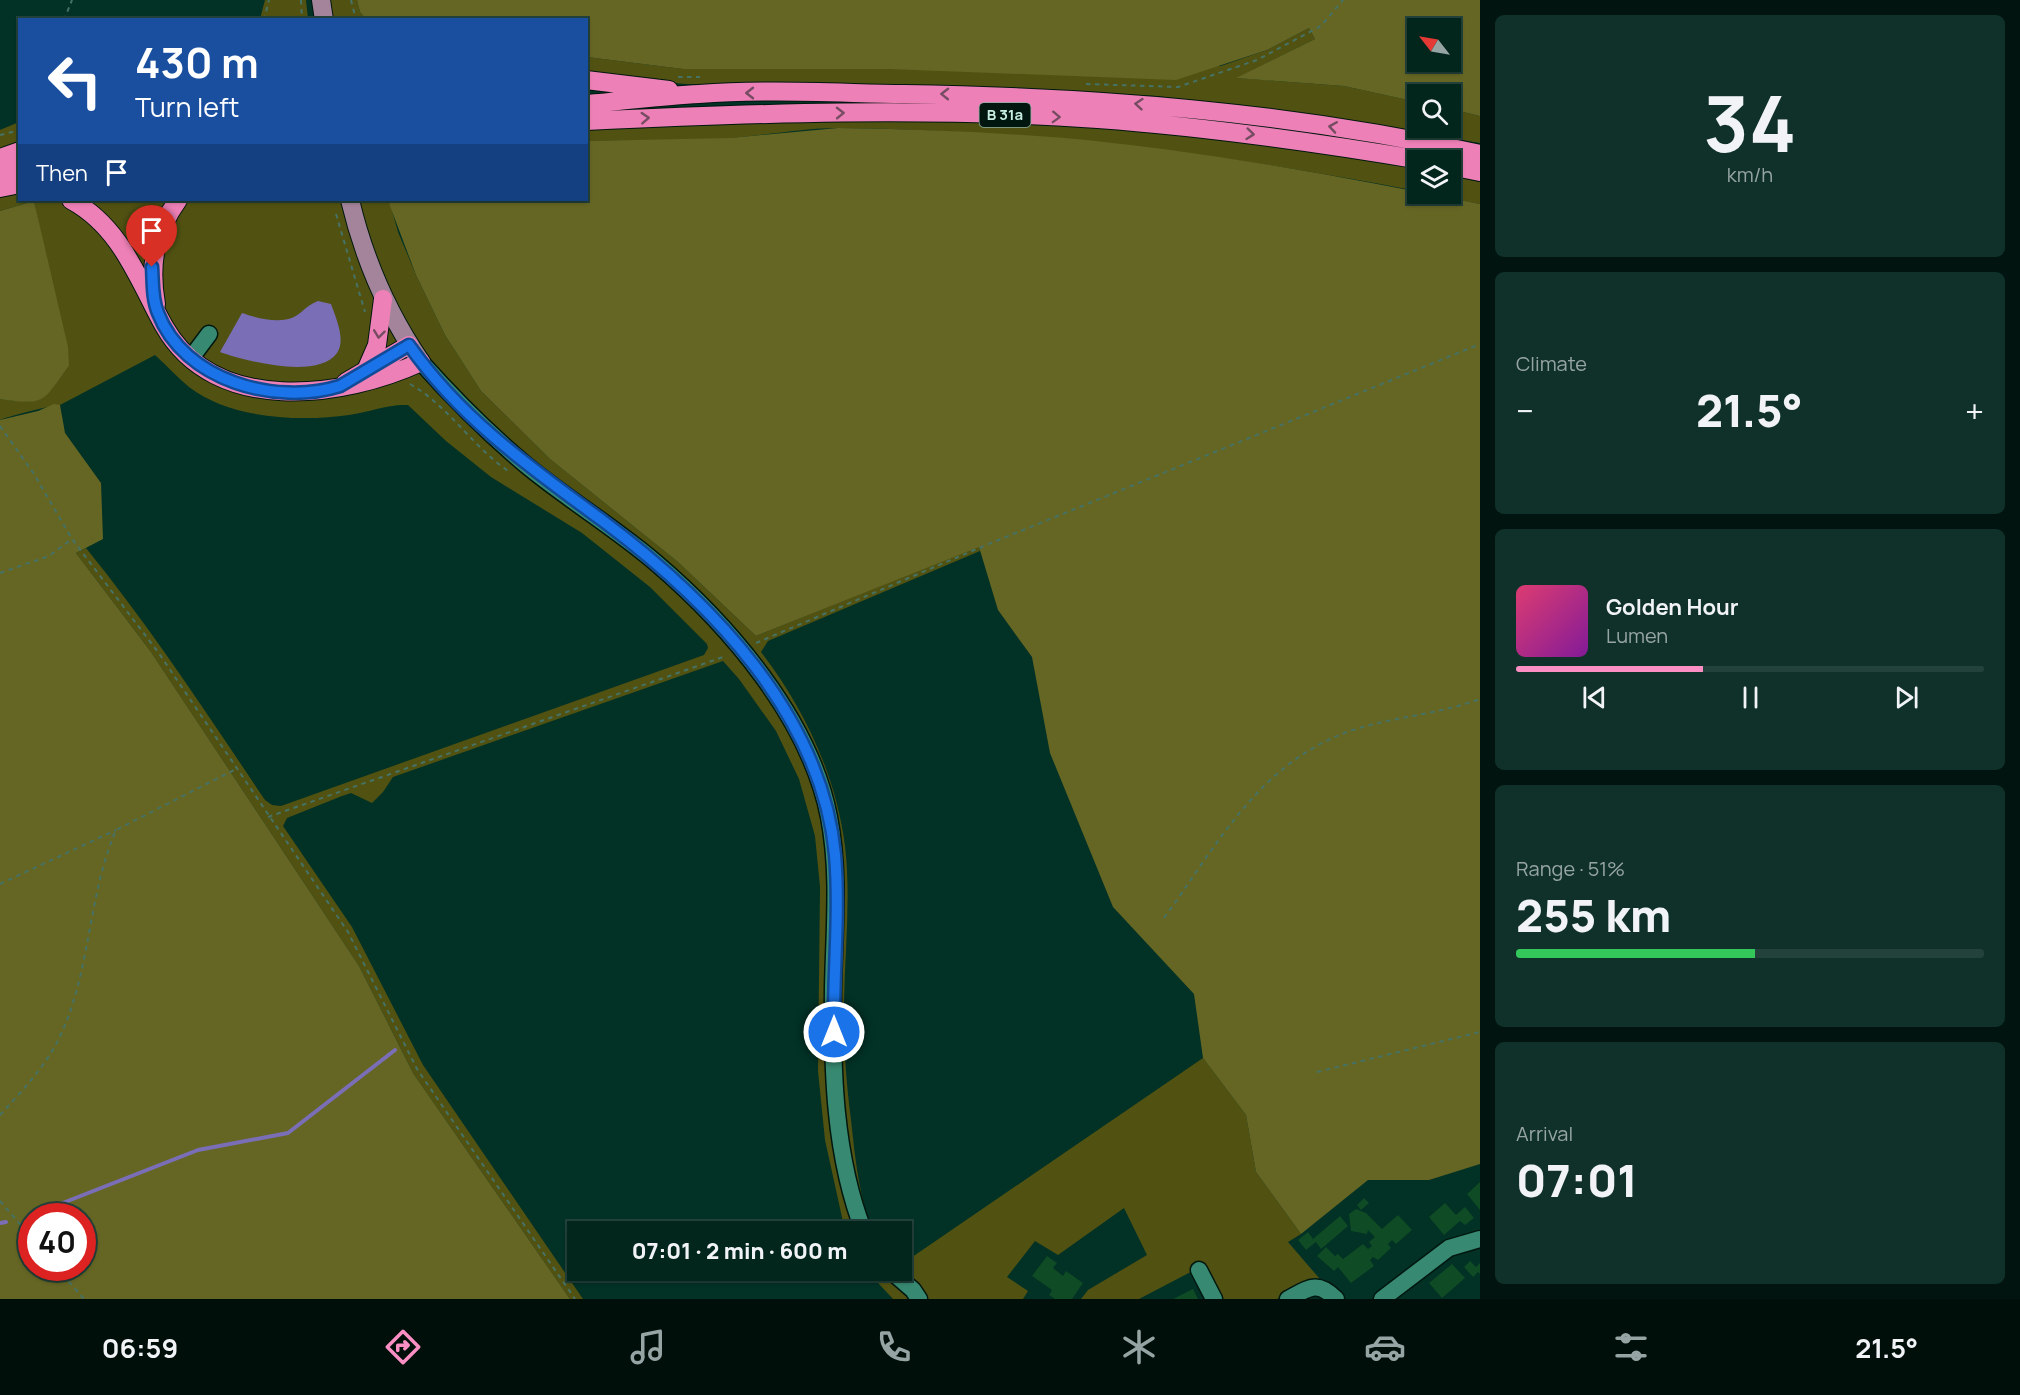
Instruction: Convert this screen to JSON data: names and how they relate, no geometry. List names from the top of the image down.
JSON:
{
  "streets": {
    "highway": ["B 31a"]
  },
  "north": "top left",
  "page": {
    "tile": [
      ["34", "km/h"],
      "Climate",
      ["Range · 51%", "255 km"],
      ["Arrival", "07:01"]
    ],
    "turn": ["430 m", "Turn left"],
    "then": "Then",
    "heat": ["−", "21.5°", "+"],
    "song": ["Golden Hour", "Lumen"],
    "limit": "40",
    "trip": "07:01 · 2 min · 600 m",
    "tabs": ["06:59", "21.5°"]
  }
}
